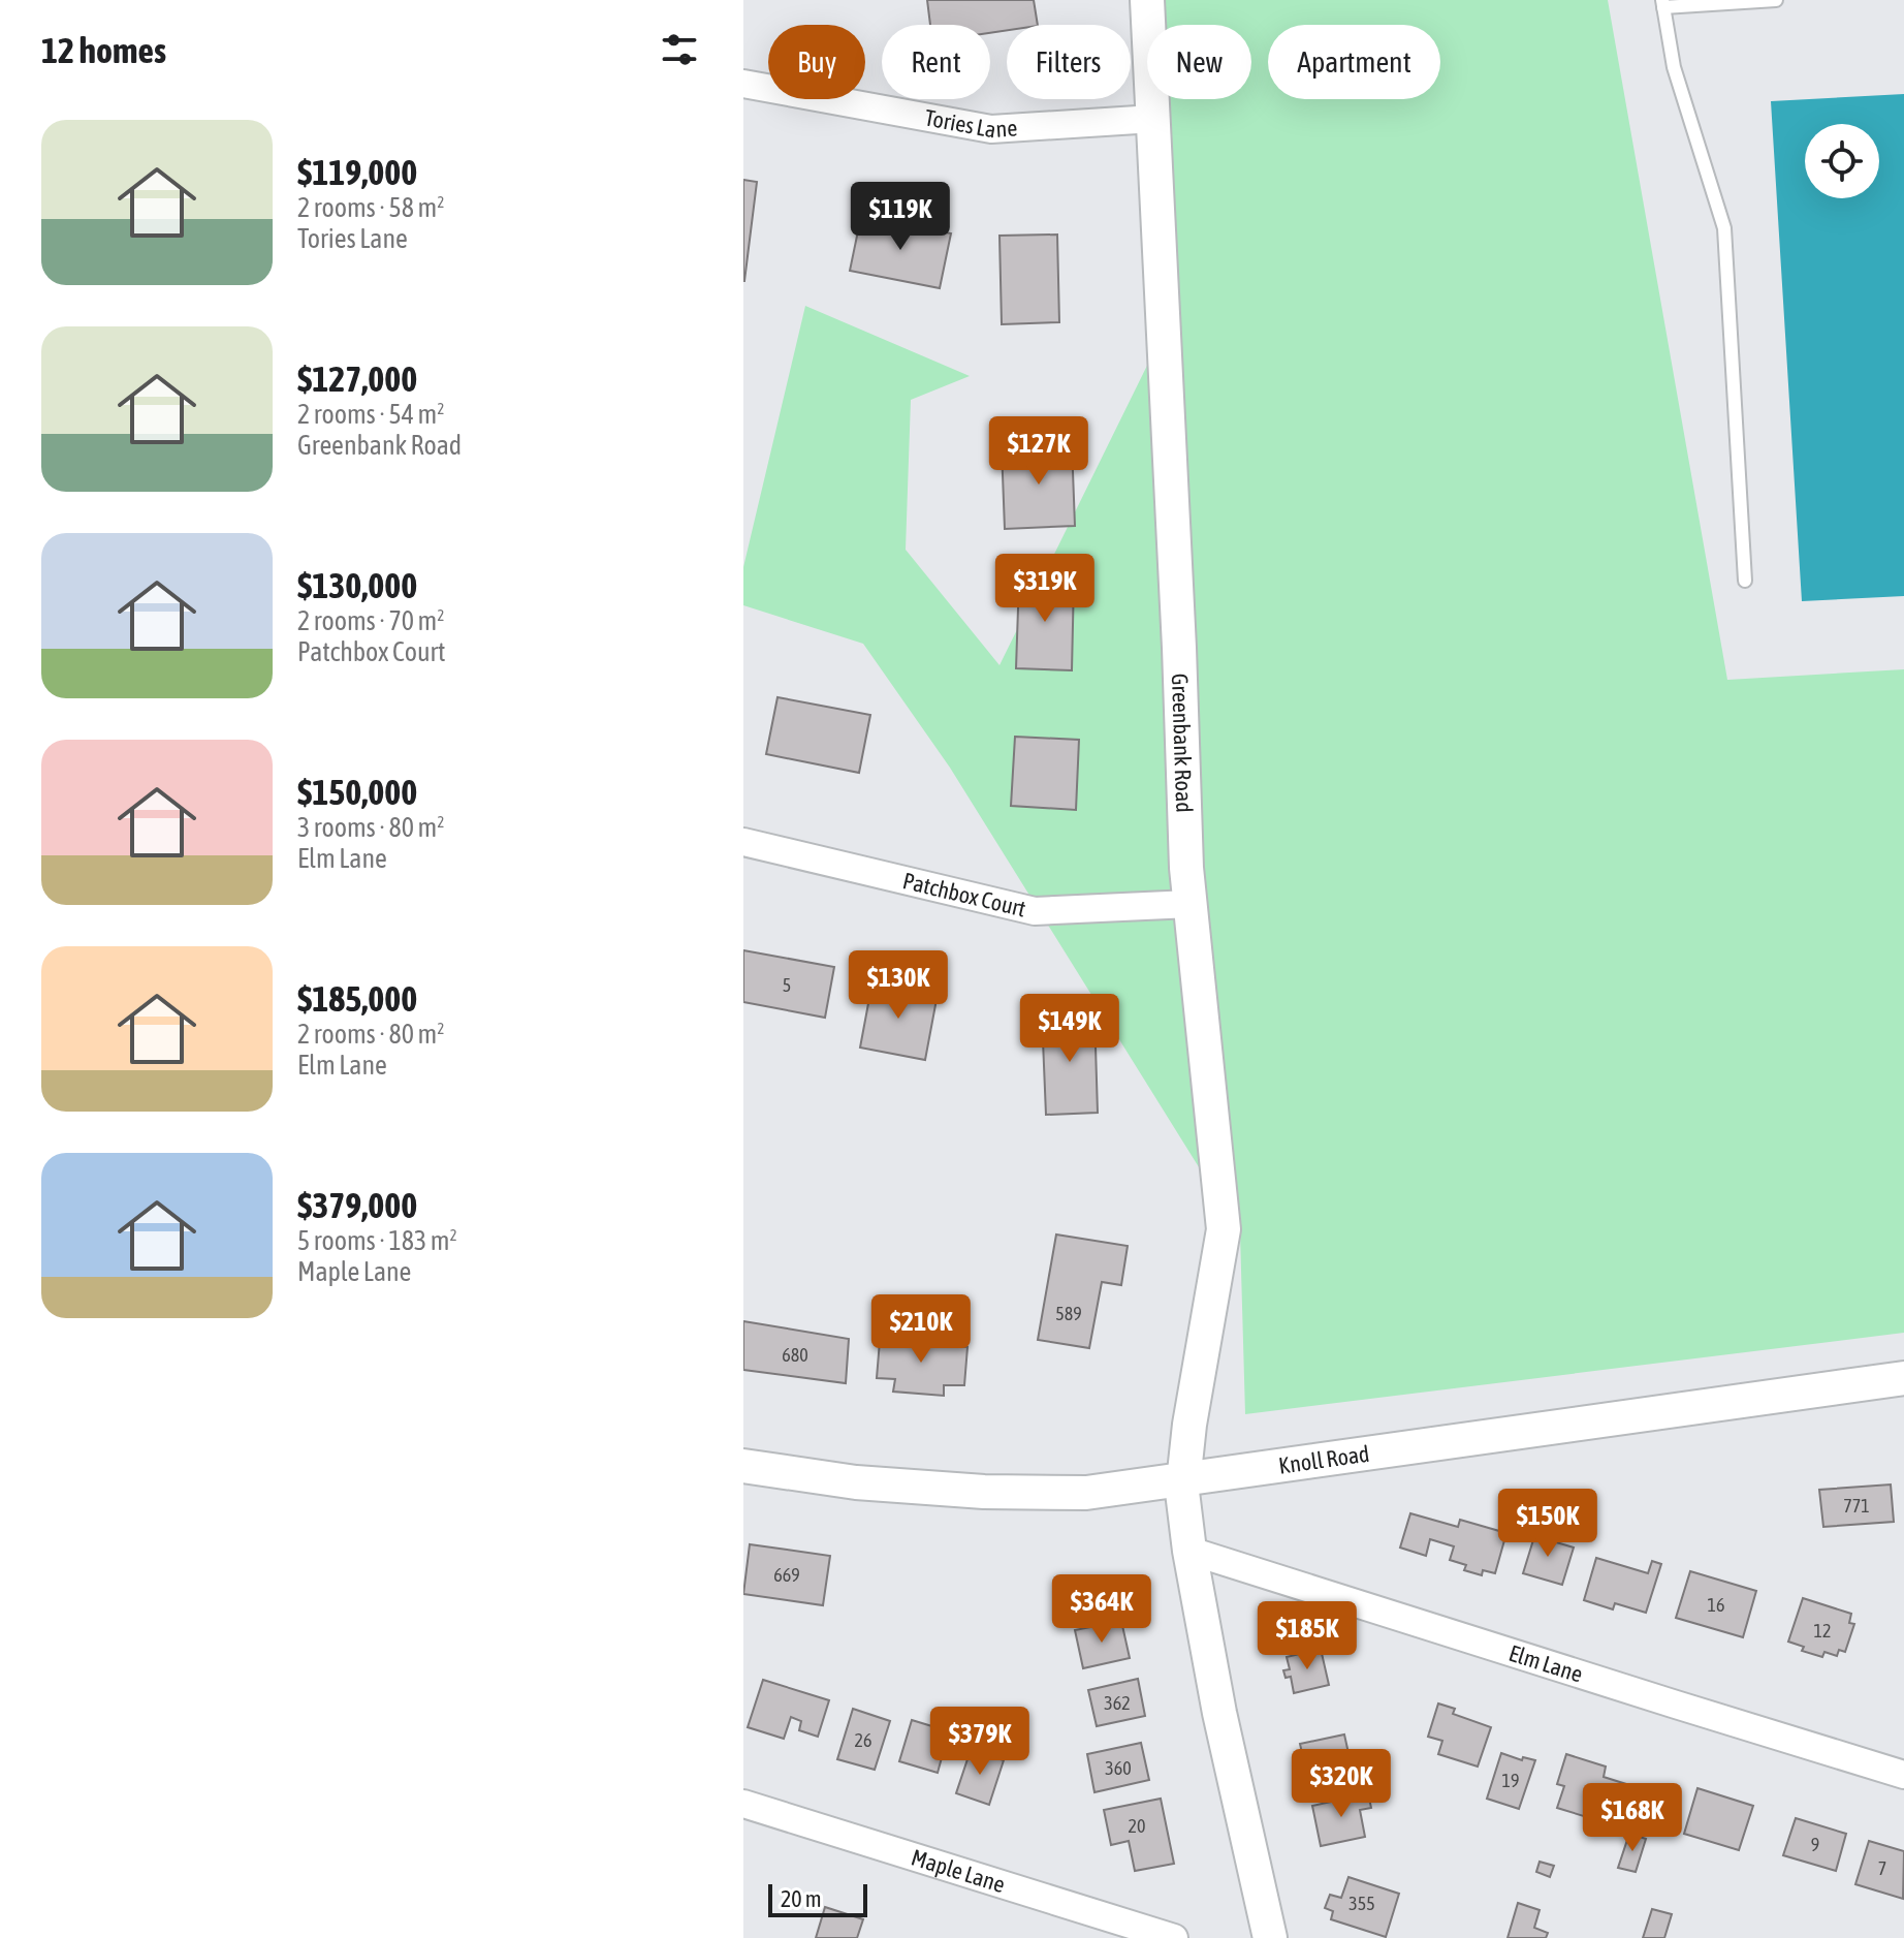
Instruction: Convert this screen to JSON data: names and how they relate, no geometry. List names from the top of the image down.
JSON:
{
  "streets": {
    "street": [
      "Tories Lane",
      "Greenbank Road",
      "Patchbox Court",
      "Knoll Road",
      "Elm Lane",
      "Maple Lane"
    ]
  },
  "crossings": [
    ["Tories Lane", "Greenbank Road"],
    ["Greenbank Road", "Patchbox Court"],
    ["Greenbank Road", "Knoll Road"],
    ["Greenbank Road", "Elm Lane"]
  ],
  "house_numbers": [
    "5",
    "589",
    "680",
    "771",
    "669",
    "16",
    "12",
    "362",
    "26",
    "360",
    "19",
    "20",
    "9",
    "7",
    "355"
  ],
  "scale_bar": "20 m",
  "page": {
    "heading": "12 homes",
    "chip": [
      "Buy",
      "Rent",
      "Filters",
      "New",
      "Apartment"
    ],
    "list": [
      {
        "name": "$119,000",
        "note": "2 rooms · 58 m² · Tories Lane"
      },
      {
        "name": "$127,000",
        "note": "2 rooms · 54 m² · Greenbank Road"
      },
      {
        "name": "$130,000",
        "note": "2 rooms · 70 m² · Patchbox Court"
      },
      {
        "name": "$150,000",
        "note": "3 rooms · 80 m² · Elm Lane"
      },
      {
        "name": "$185,000",
        "note": "2 rooms · 80 m² · Elm Lane"
      },
      {
        "name": "$379,000",
        "note": "5 rooms · 183 m² · Maple Lane"
      }
    ],
    "price": [
      "$119K",
      "$127K",
      "$319K",
      "$130K",
      "$149K",
      "$210K",
      "$150K",
      "$364K",
      "$185K",
      "$379K",
      "$320K",
      "$168K"
    ],
    "scale": "20 m"
  }
}
